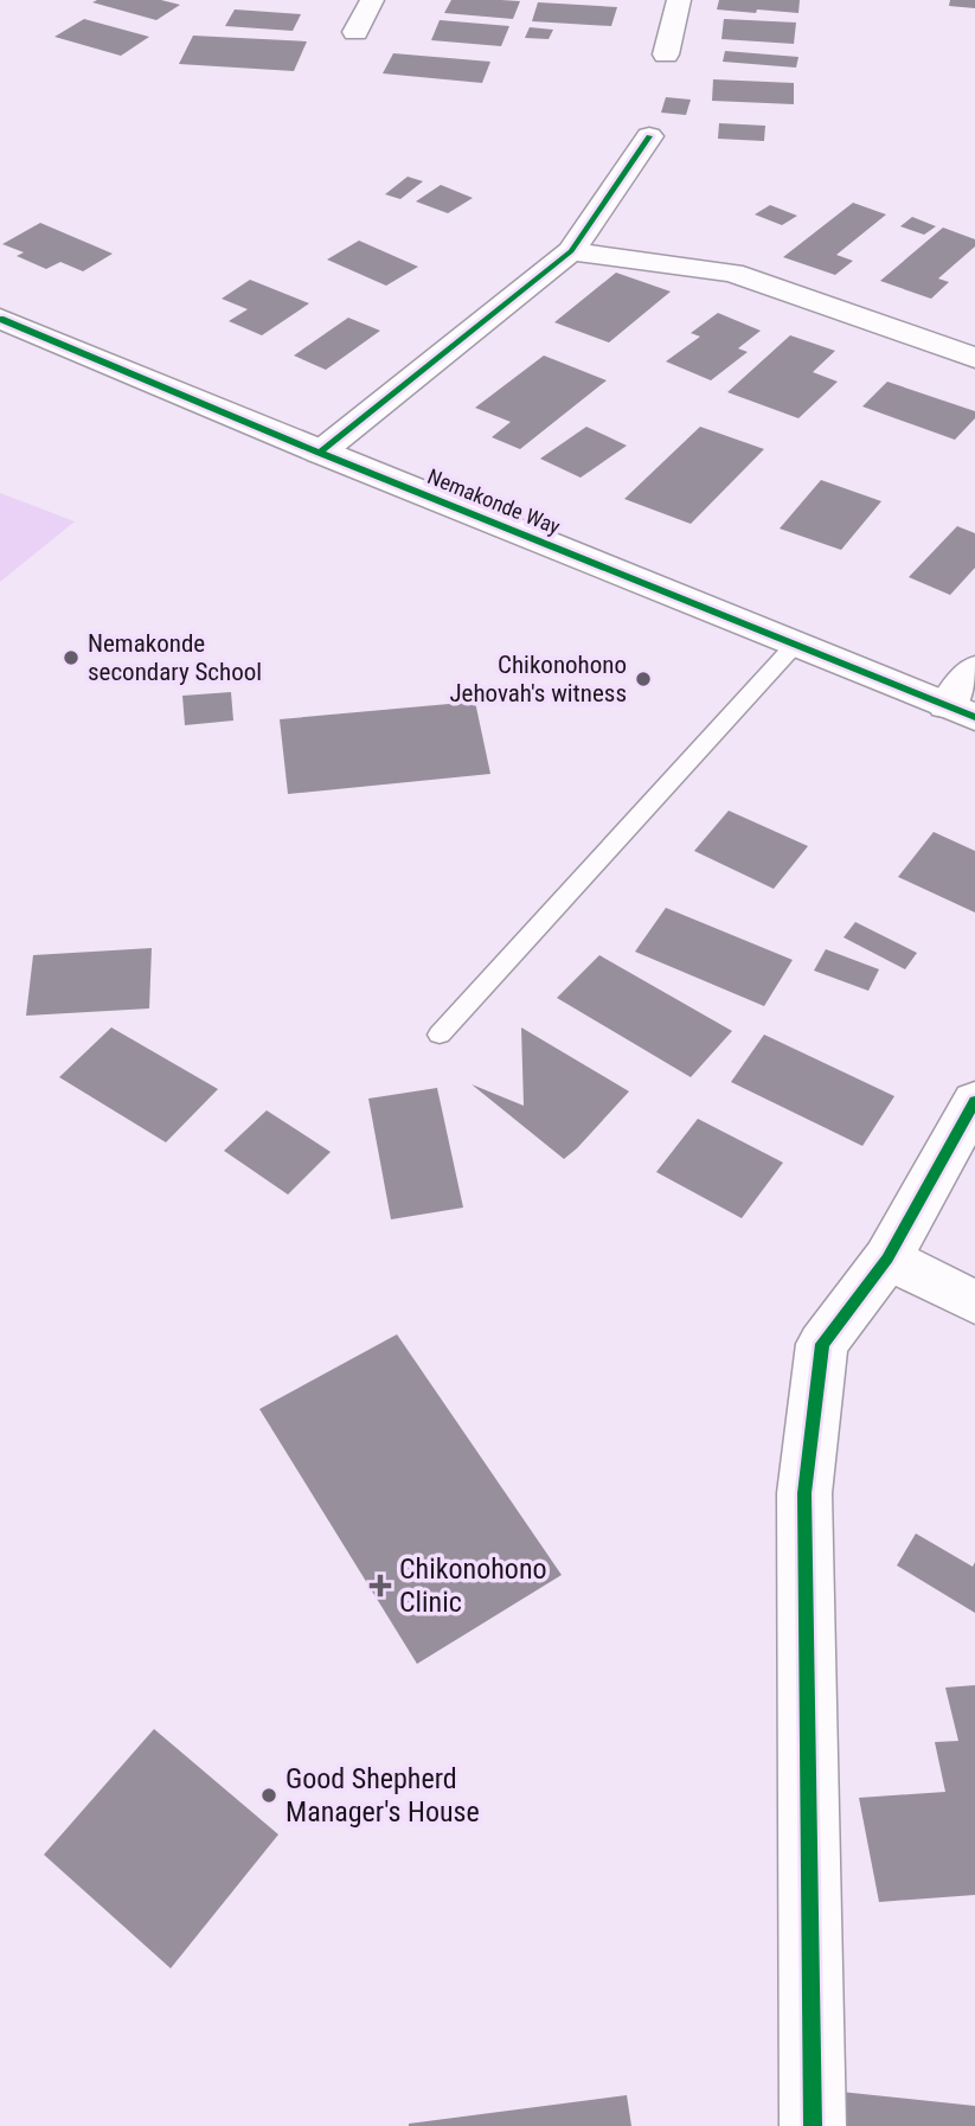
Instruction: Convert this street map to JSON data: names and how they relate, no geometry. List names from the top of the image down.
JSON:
{
  "streets": {
    "street": ["Nemakonde Way"]
  },
  "places": {
    "other": ["Nemakonde secondary School", "Chikonohono Jehovah's witness", "Good Shepherd Manager's House"],
    "health": ["Chikonohono Clinic"]
  }
}
